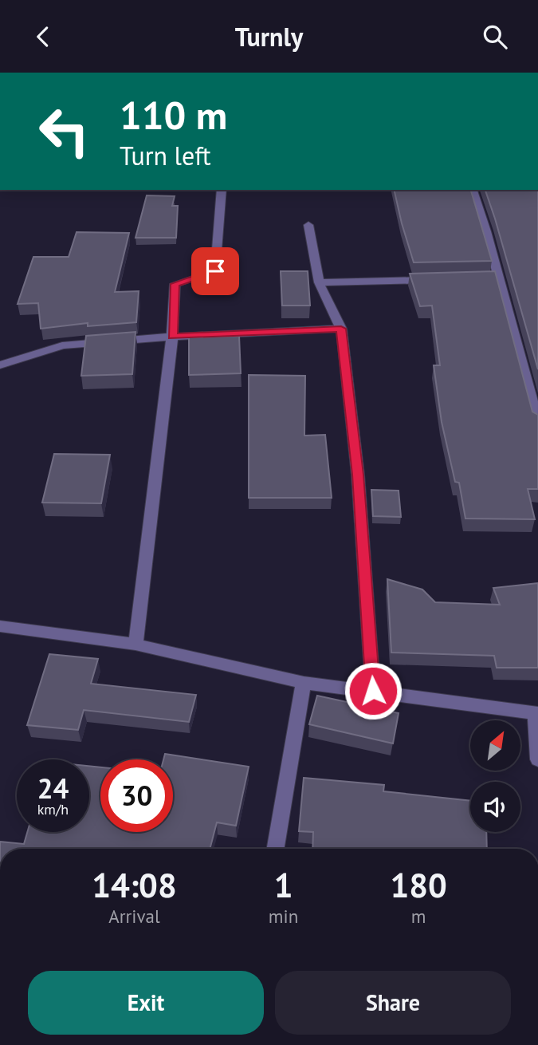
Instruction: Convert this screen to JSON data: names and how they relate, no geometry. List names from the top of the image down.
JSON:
{
  "north": "top right",
  "page": {
    "header": "Turnly",
    "turn": ["110 m", "Turn left"],
    "speed": "24 km/h",
    "limit": "30",
    "eta": [
      "14:08",
      "Arrival",
      "1",
      "min",
      "180",
      "m"
    ],
    "buttons": ["Exit", "Share"]
  }
}
